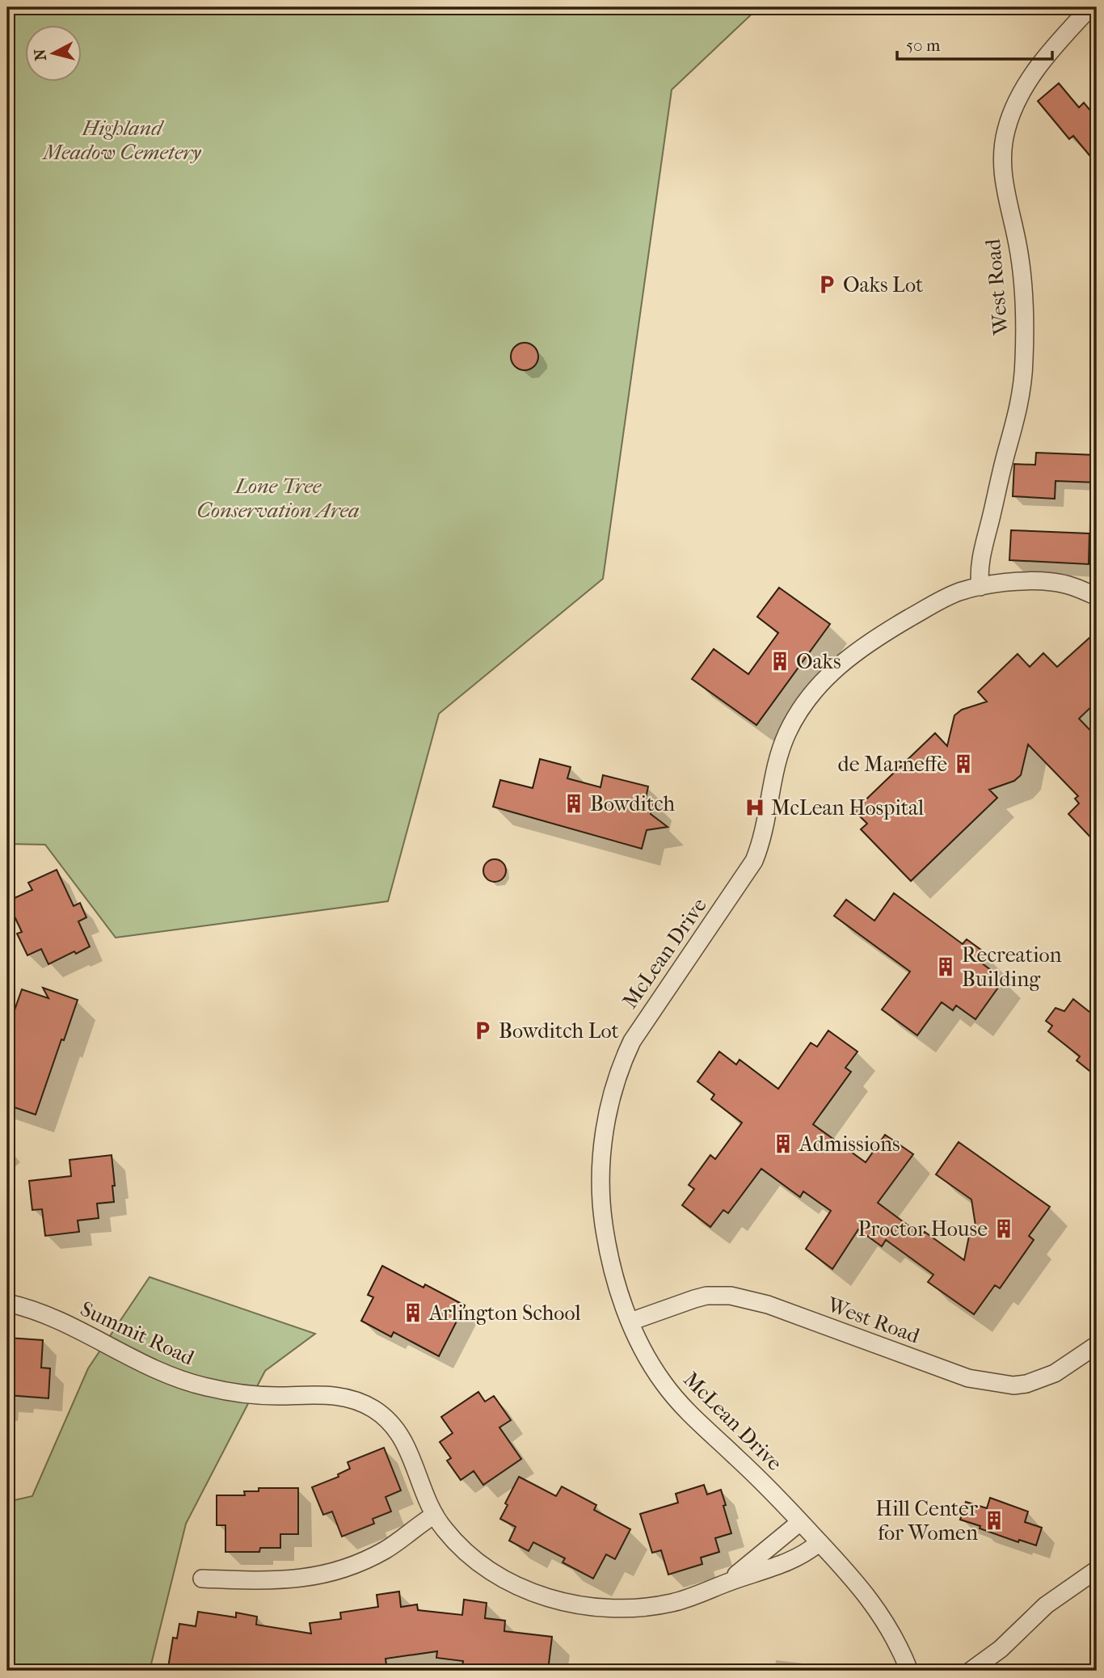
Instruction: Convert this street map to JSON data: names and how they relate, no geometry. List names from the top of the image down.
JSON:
{
  "streets": {
    "street": ["West Road", "McLean Drive", "Summit Road"]
  },
  "crossings": [
    ["West Road", "McLean Drive"],
    ["McLean Drive", "Summit Road"]
  ],
  "parks": ["Highland Meadow Cemetery", "Lone Tree Conservation Area"],
  "places": {
    "parking": ["Oaks Lot", "Bowditch Lot"],
    "building": [
      "Oaks",
      "de Marneffe",
      "Bowditch",
      "Recreation Building",
      "Admissions",
      "Proctor House",
      "Arlington School",
      "Hill Center for Women"
    ],
    "hospital": ["McLean Hospital"]
  },
  "scale_bar": "50 m",
  "north": "left"
}
